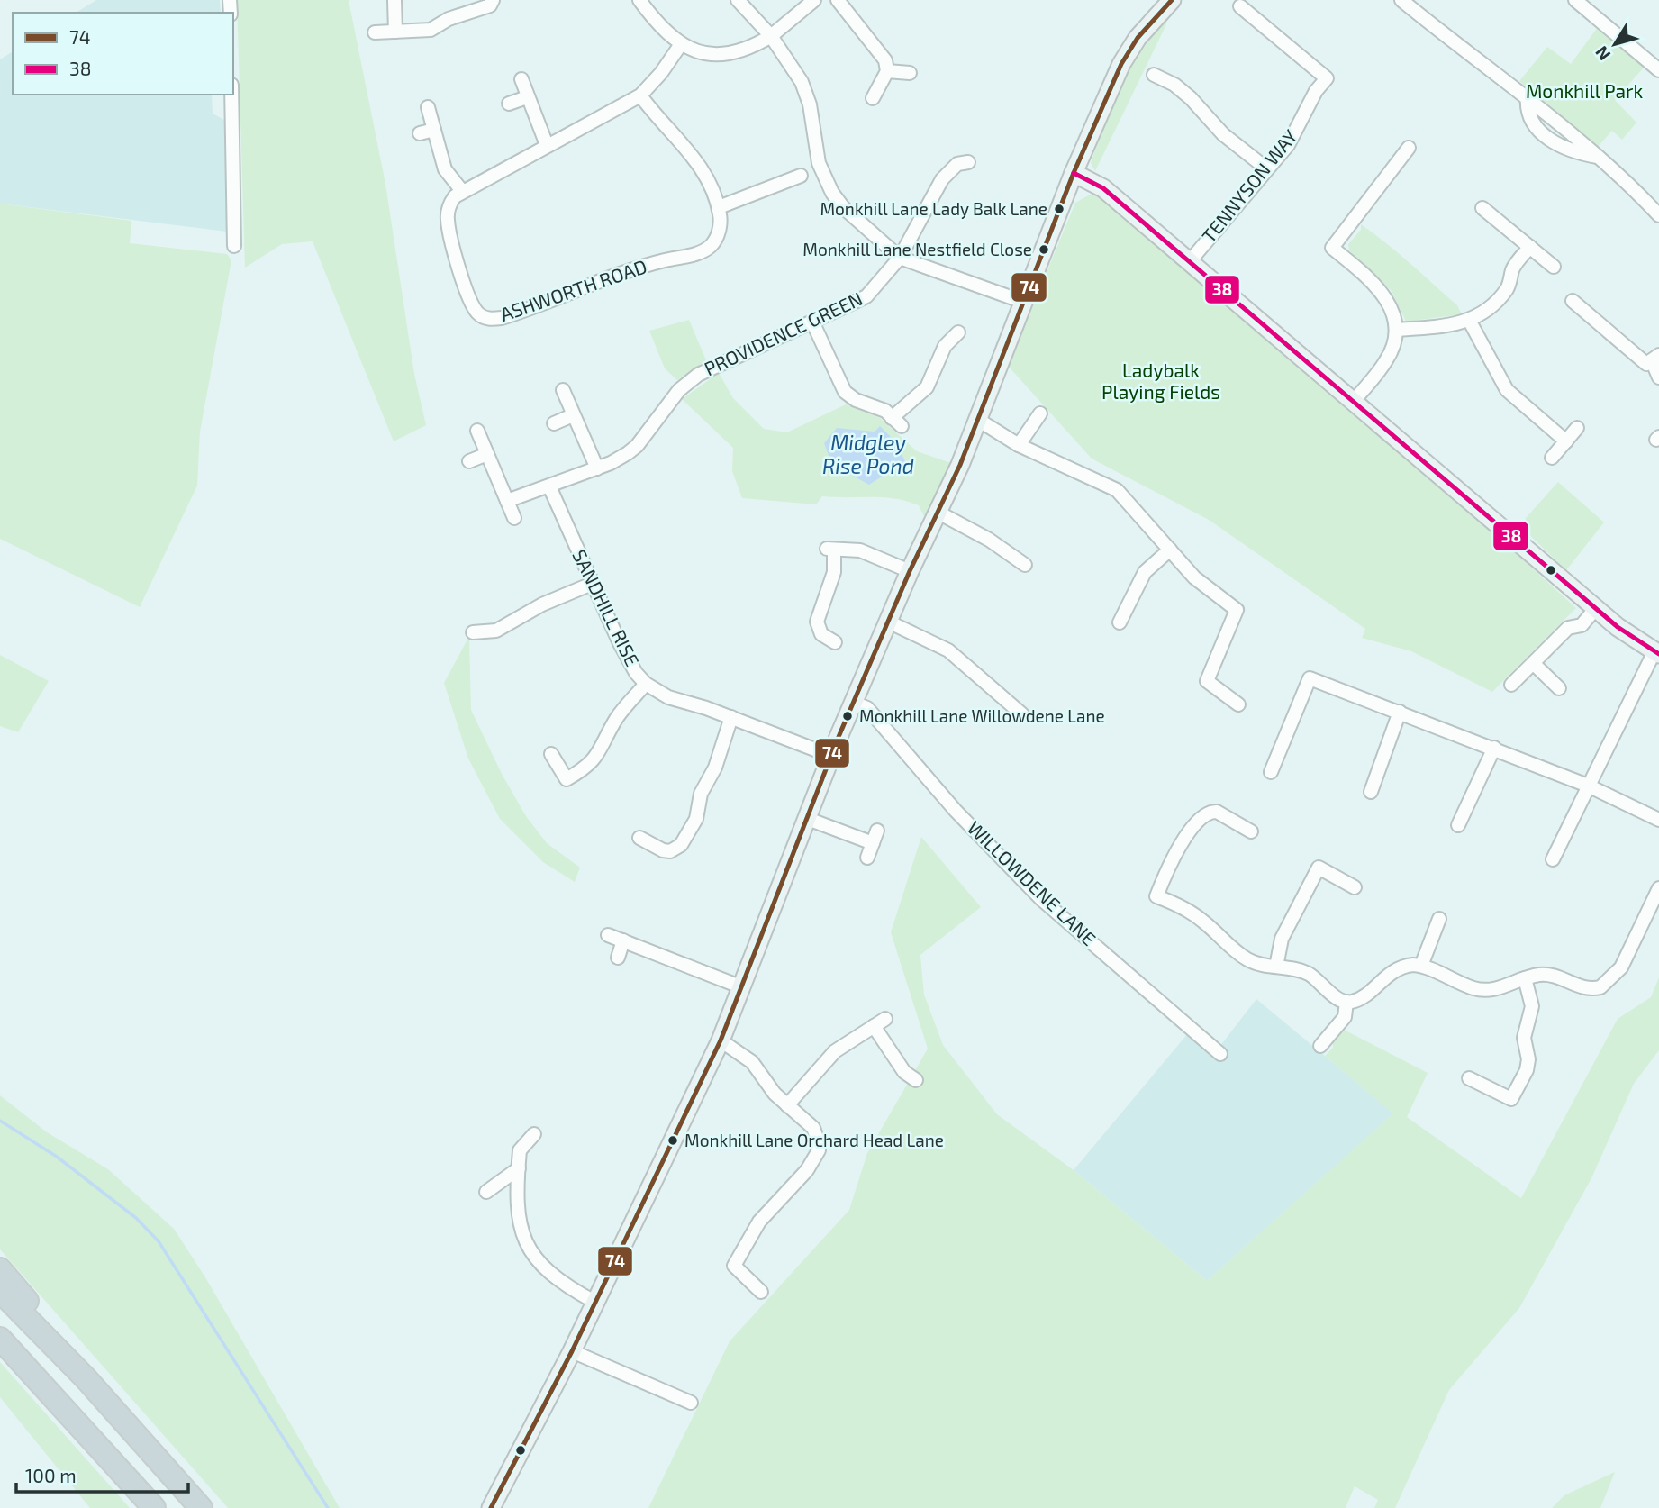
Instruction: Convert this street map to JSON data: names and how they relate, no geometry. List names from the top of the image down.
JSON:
{
  "streets": {
    "street": [
      "TENNYSON WAY",
      "ASHWORTH ROAD",
      "PROVIDENCE GREEN",
      "SANDHILL RISE",
      "WILLOWDENE LANE"
    ]
  },
  "crossings": [
    ["PROVIDENCE GREEN", "SANDHILL RISE"]
  ],
  "water": ["Midgley Rise Pond"],
  "parks": ["Monkhill Park", "Ladybalk Playing Fields"],
  "places": [
    "Monkhill Lane Lady Balk Lane",
    "Monkhill Lane Nestfield Close",
    "Monkhill Lane Willowdene Lane",
    "Monkhill Lane Orchard Head Lane"
  ],
  "lines": ["transit line 74", "transit line 38"],
  "legend": ["74", "38"],
  "scale_bar": "100 m",
  "north": "bottom left"
}
